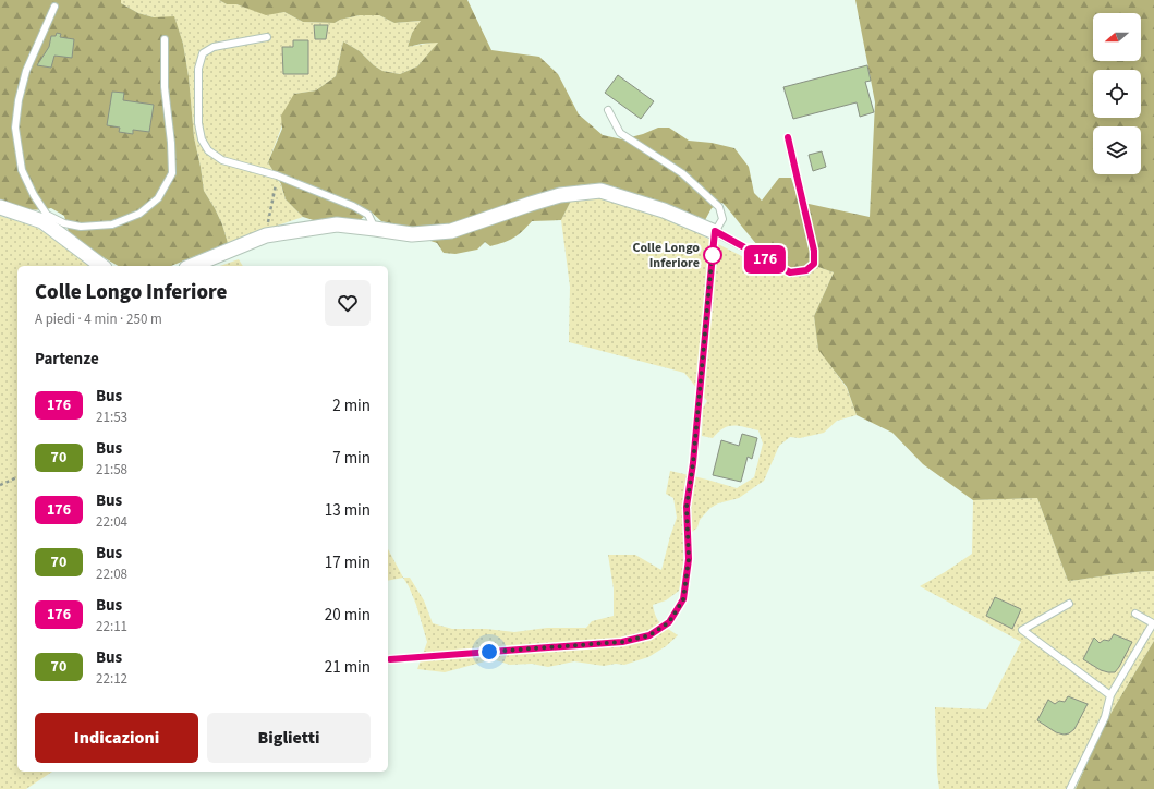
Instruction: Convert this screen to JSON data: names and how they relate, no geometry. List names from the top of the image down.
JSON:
{
  "places": ["Colle Longo Inferiore"],
  "lines": ["bus line 176"],
  "north": "left",
  "page": {
    "on_map": "176",
    "heading": [
      ["Colle Longo Inferiore", "A piedi · 4 min · 250 m"],
      "Partenze"
    ],
    "list": [
      {
        "mark": "176",
        "name": "Bus",
        "note": "21:53",
        "value": "2 min"
      },
      {
        "mark": "70",
        "name": "Bus",
        "note": "21:58",
        "value": "7 min"
      },
      {
        "mark": "176",
        "name": "Bus",
        "note": "22:04",
        "value": "13 min"
      },
      {
        "mark": "70",
        "name": "Bus",
        "note": "22:08",
        "value": "17 min"
      },
      {
        "mark": "176",
        "name": "Bus",
        "note": "22:11",
        "value": "20 min"
      },
      {
        "mark": "70",
        "name": "Bus",
        "note": "22:12",
        "value": "21 min"
      }
    ],
    "buttons": ["Indicazioni", "Biglietti"]
  }
}
